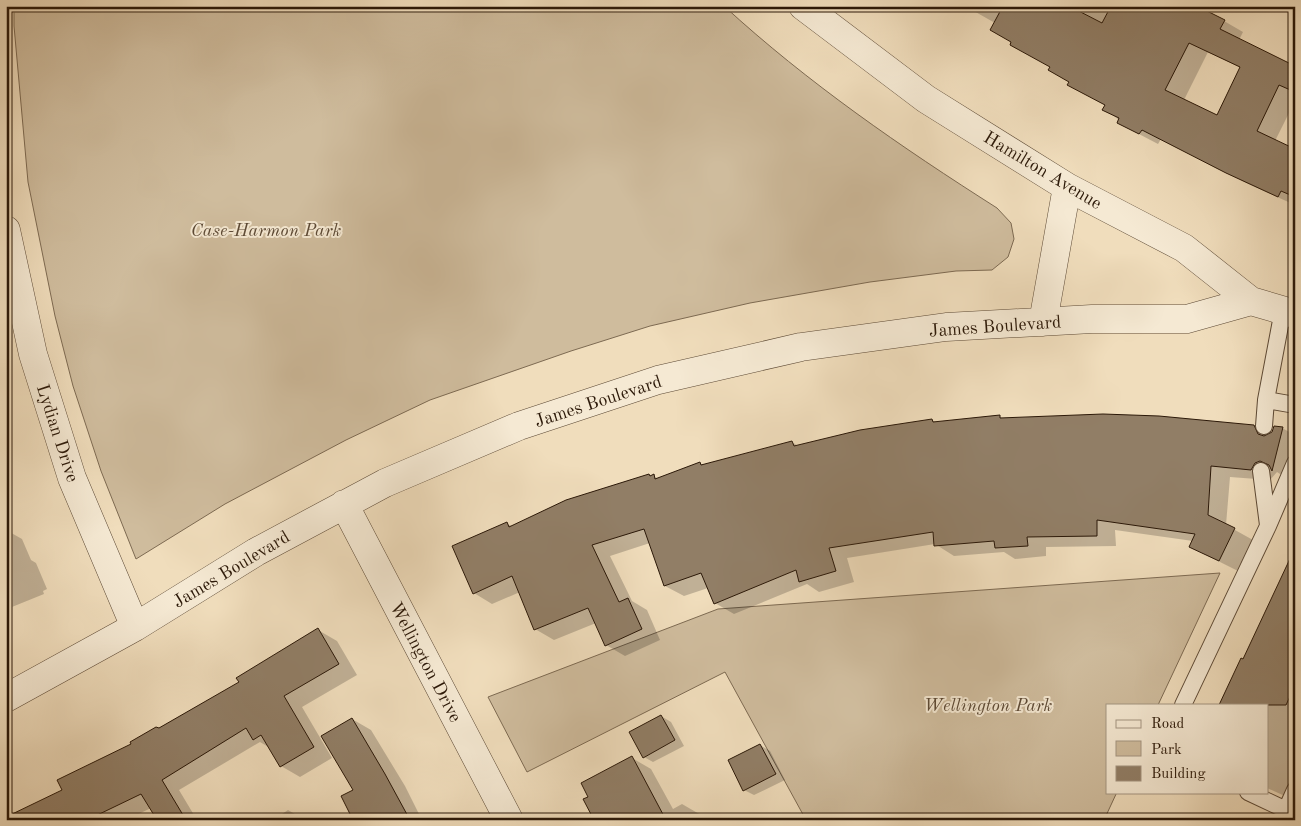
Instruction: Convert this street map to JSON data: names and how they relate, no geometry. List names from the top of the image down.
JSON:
{
  "streets": {
    "street": [
      "Hamilton Avenue",
      "James Boulevard",
      "Lydian Drive",
      "Wellington Drive"
    ]
  },
  "crossings": [
    ["Hamilton Avenue", "James Boulevard"],
    ["James Boulevard", "Lydian Drive"],
    ["James Boulevard", "Wellington Drive"]
  ],
  "parks": ["Case-Harmon Park", "Wellington Park"],
  "legend": ["Road", "Park", "Building"]
}
